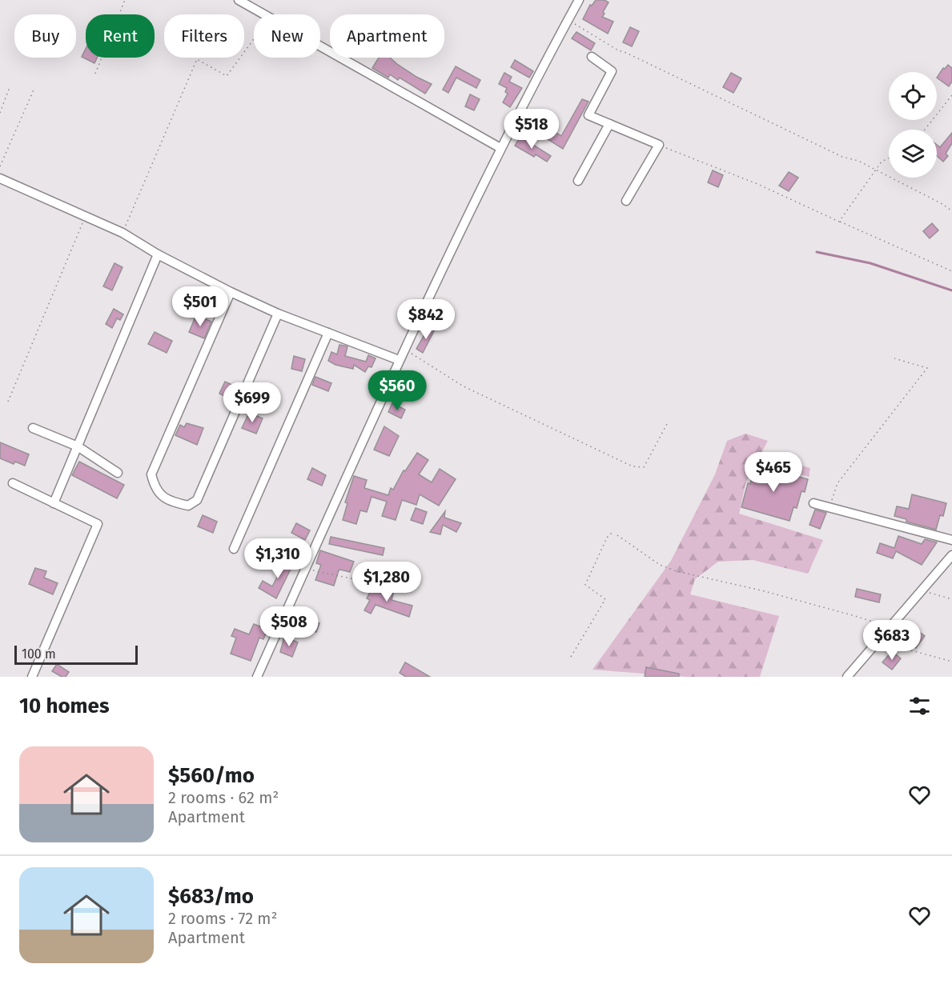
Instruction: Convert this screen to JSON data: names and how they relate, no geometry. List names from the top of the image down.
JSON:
{
  "scale_bar": "100 m",
  "page": {
    "chip": [
      "Buy",
      "Rent",
      "Filters",
      "New",
      "Apartment"
    ],
    "price": [
      "$518",
      "$501",
      "$842",
      "$560",
      "$699",
      "$465",
      "$1,310",
      "$1,280",
      "$508",
      "$683"
    ],
    "scale": "100 m",
    "heading": "10 homes",
    "list": [
      {
        "name": "$560/mo",
        "note": "2 rooms · 62 m² · Apartment"
      },
      {
        "name": "$683/mo",
        "note": "2 rooms · 72 m² · Apartment"
      }
    ]
  }
}
